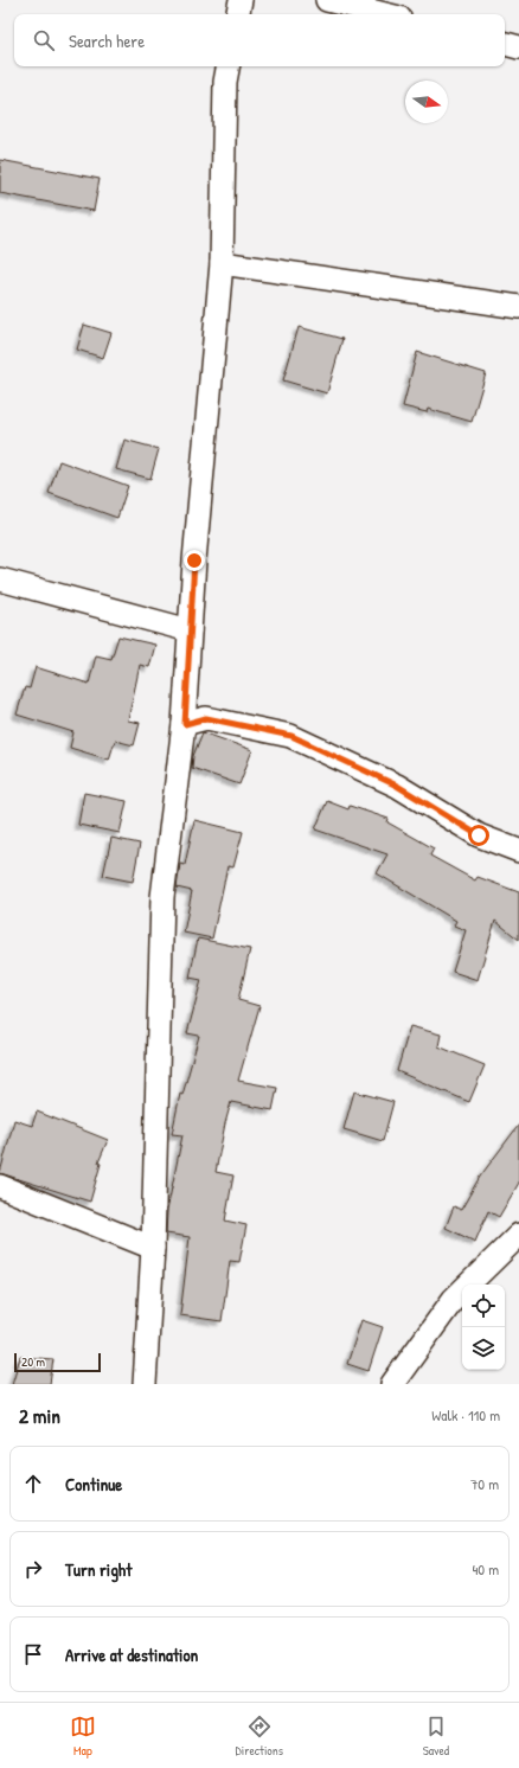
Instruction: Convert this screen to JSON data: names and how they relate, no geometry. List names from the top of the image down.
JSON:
{
  "scale_bar": "20 m",
  "north": "right",
  "page": {
    "search": "Search here",
    "scale": "20 m",
    "heading": ["2 min", "Walk · 110 m"],
    "list": [
      ["Continue", "70 m"],
      ["Turn right", "40 m"],
      "Arrive at destination"
    ],
    "nav": ["Map", "Directions", "Saved"]
  }
}
